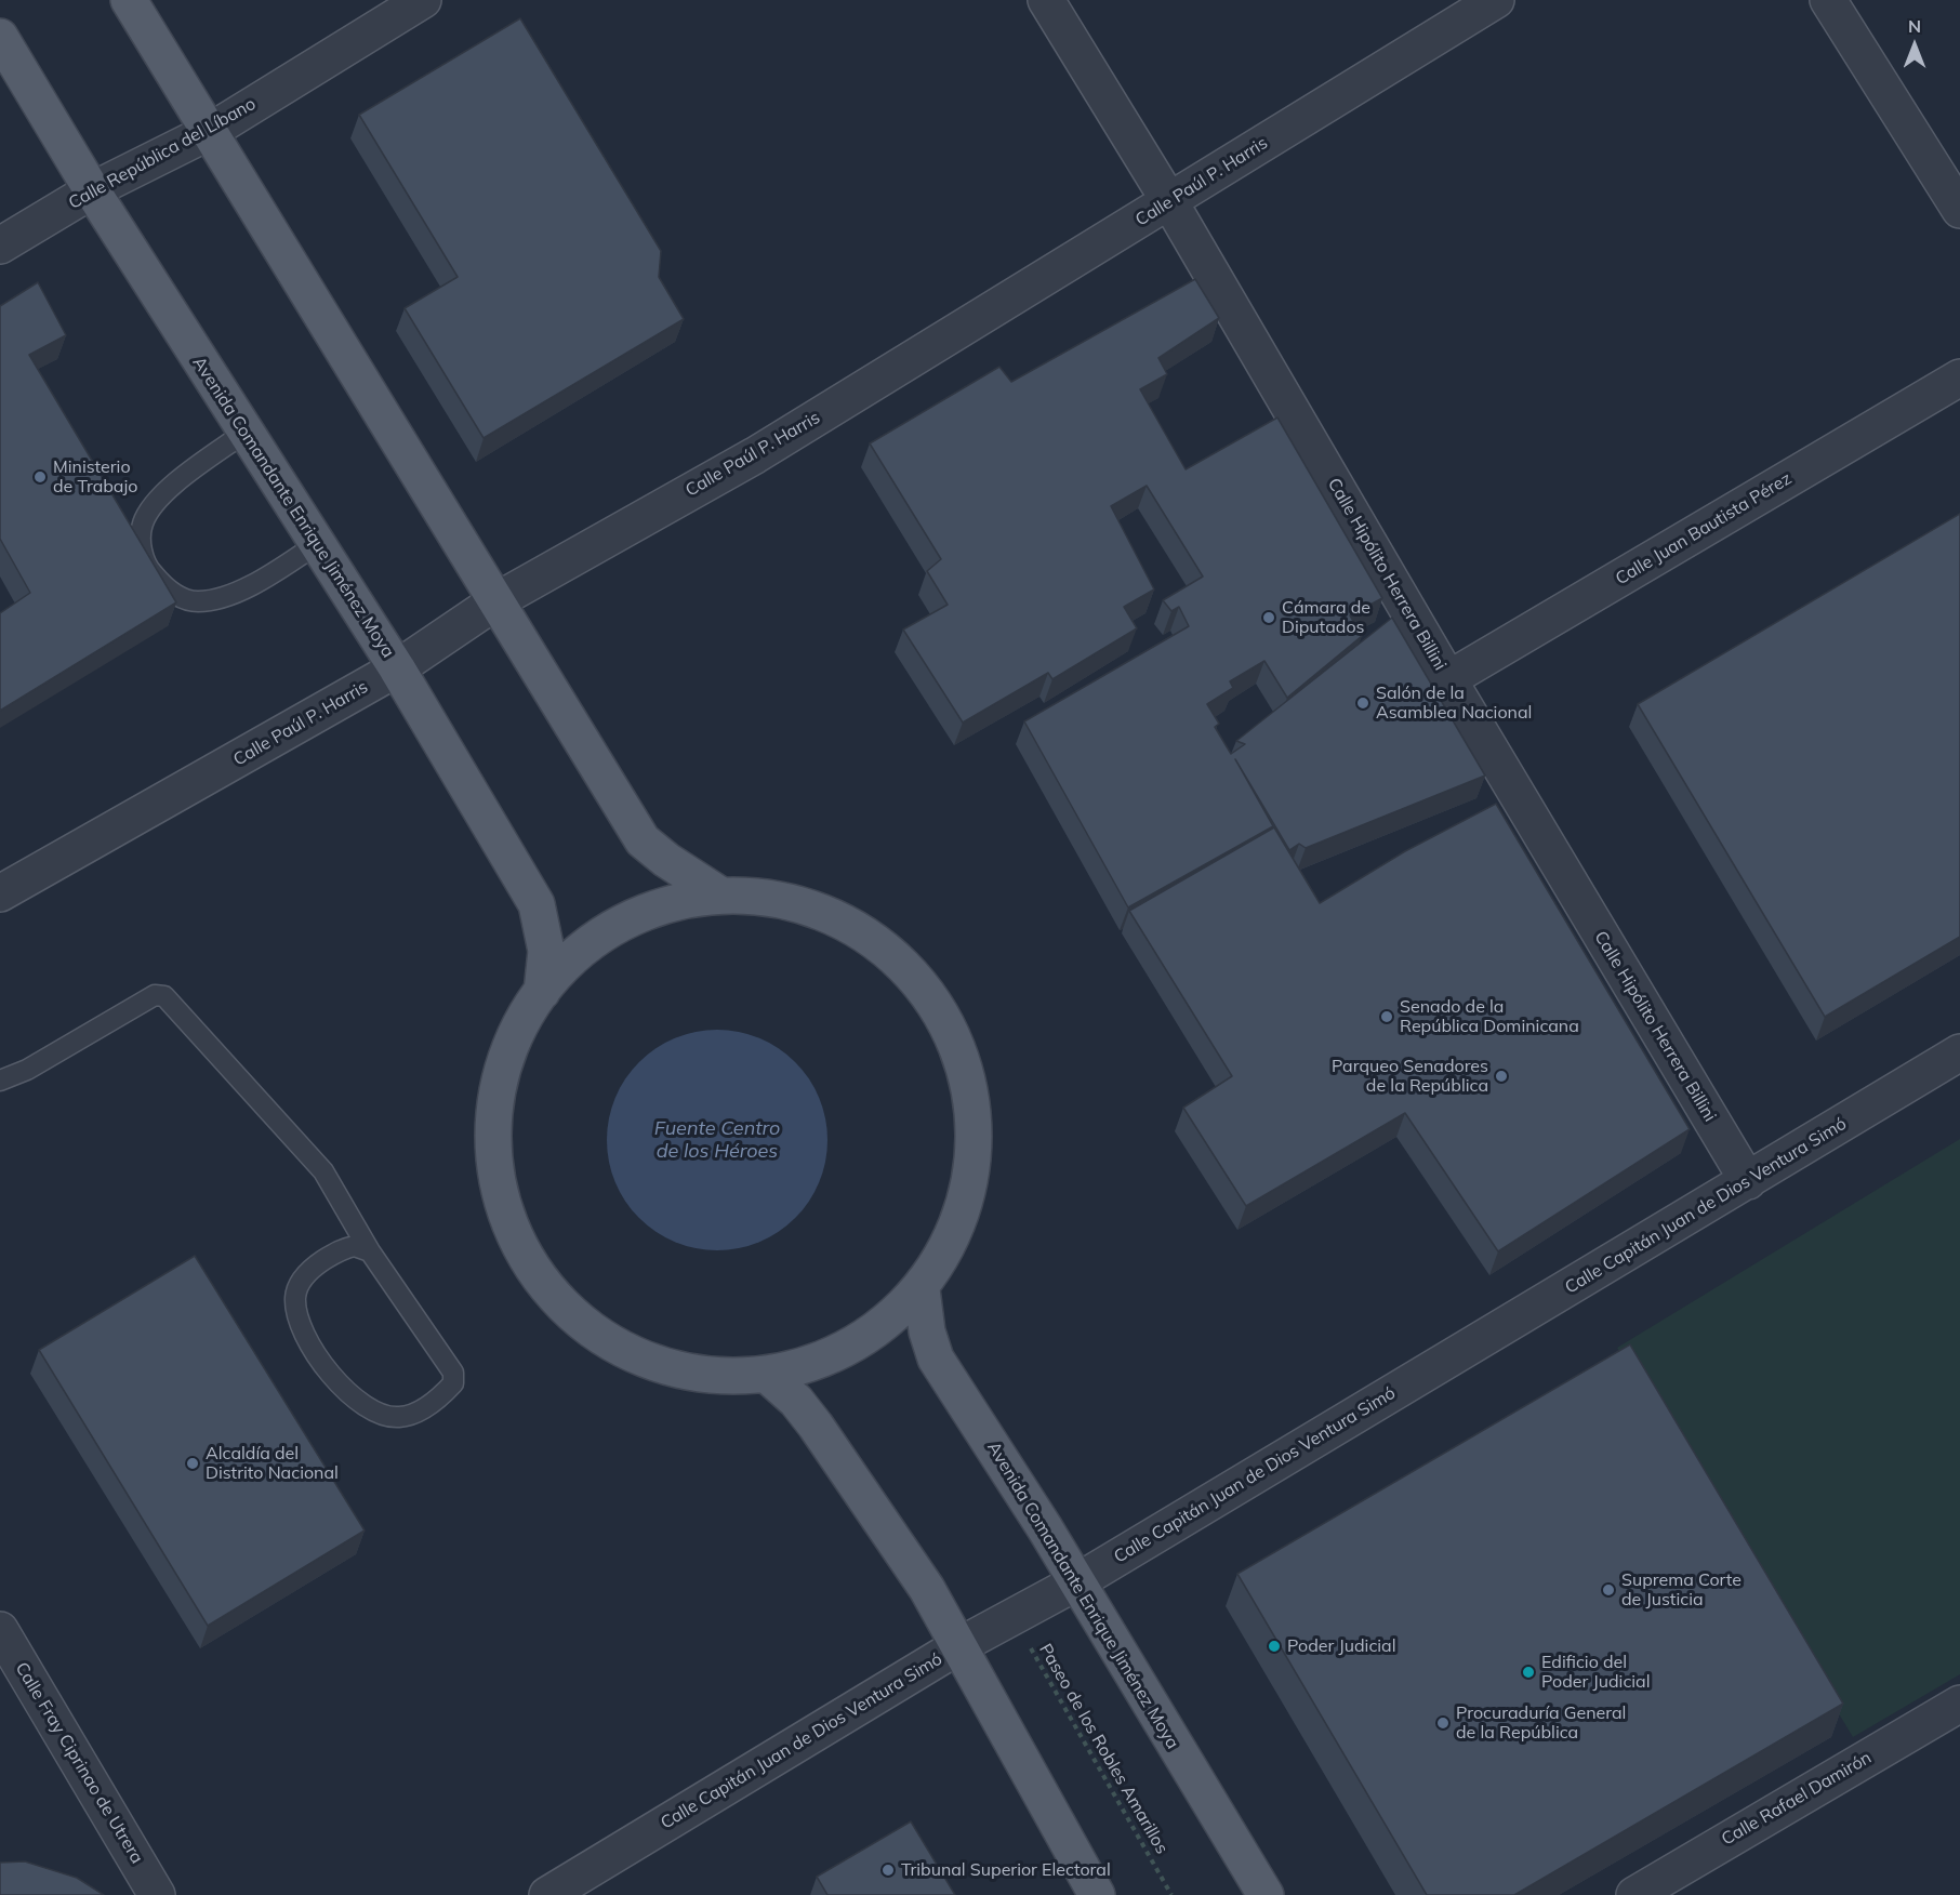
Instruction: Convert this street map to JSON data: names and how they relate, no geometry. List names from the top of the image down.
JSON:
{
  "streets": {
    "main road": ["Avenida Comandante Enrique Jiménez Moya"],
    "street": [
      "Calle República del Líbano",
      "Calle Paúl P. Harris",
      "Calle Juan Bautista Pérez",
      "Calle Hipólito Herrera Billini",
      "Calle Capitán Juan de Dios Ventura Simó",
      "Calle Fray Ciprinao de Utrera",
      "Calle Rafael Damirón"
    ],
    "path": ["Paseo de los Robles Amarillos"]
  },
  "crossings": [
    ["Calle República del Líbano", "Avenida Comandante Enrique Jiménez Moya"],
    ["Calle Paúl P. Harris", "Avenida Comandante Enrique Jiménez Moya"],
    ["Calle Paúl P. Harris", "Calle Hipólito Herrera Billini"],
    ["Avenida Comandante Enrique Jiménez Moya", "Calle Capitán Juan de Dios Ventura Simó"],
    ["Calle Juan Bautista Pérez", "Calle Hipólito Herrera Billini"],
    ["Calle Hipólito Herrera Billini", "Calle Capitán Juan de Dios Ventura Simó"],
    ["Calle Capitán Juan de Dios Ventura Simó", "Paseo de los Robles Amarillos"]
  ],
  "water": ["Fuente Centro de los Héroes"],
  "places": [
    "Ministerio de Trabajo",
    "Cámara de Diputados",
    "Salón de la Asamblea Nacional",
    "Senado de la República Dominicana",
    "Parqueo Senadores de la República",
    "Alcaldía del Distrito Nacional",
    "Suprema Corte de Justicia",
    "Poder Judicial",
    "Edificio del Poder Judicial",
    "Procuraduría General de la República",
    "Tribunal Superior Electoral"
  ],
  "north": "top"
}
